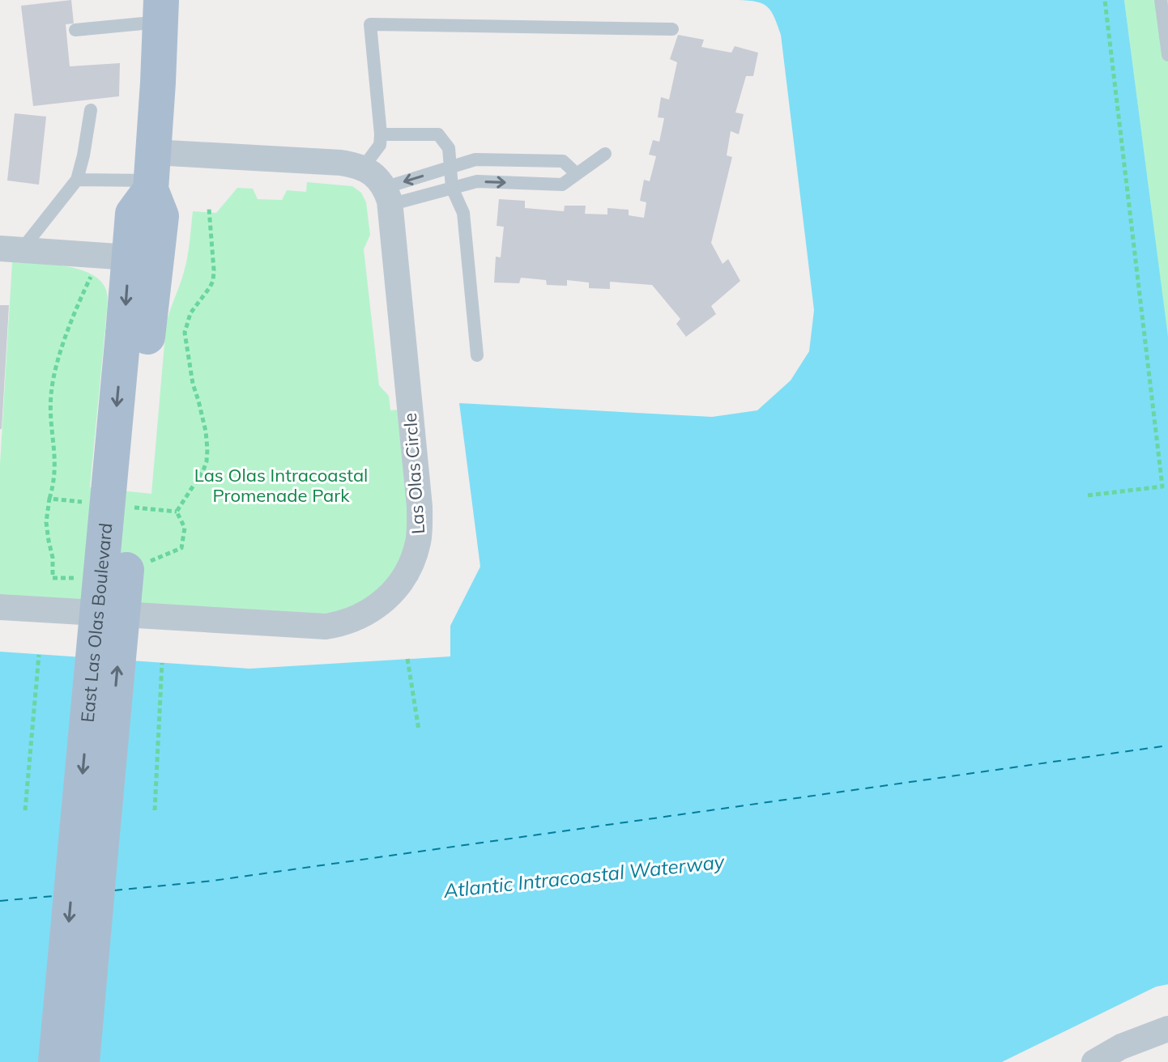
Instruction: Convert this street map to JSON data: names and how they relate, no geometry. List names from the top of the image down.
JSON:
{
  "streets": {
    "main road": ["East Las Olas Boulevard"],
    "street": ["Las Olas Circle"]
  },
  "water": ["Atlantic Intracoastal Waterway"],
  "parks": ["Las Olas Intracoastal Promenade Park"]
}
